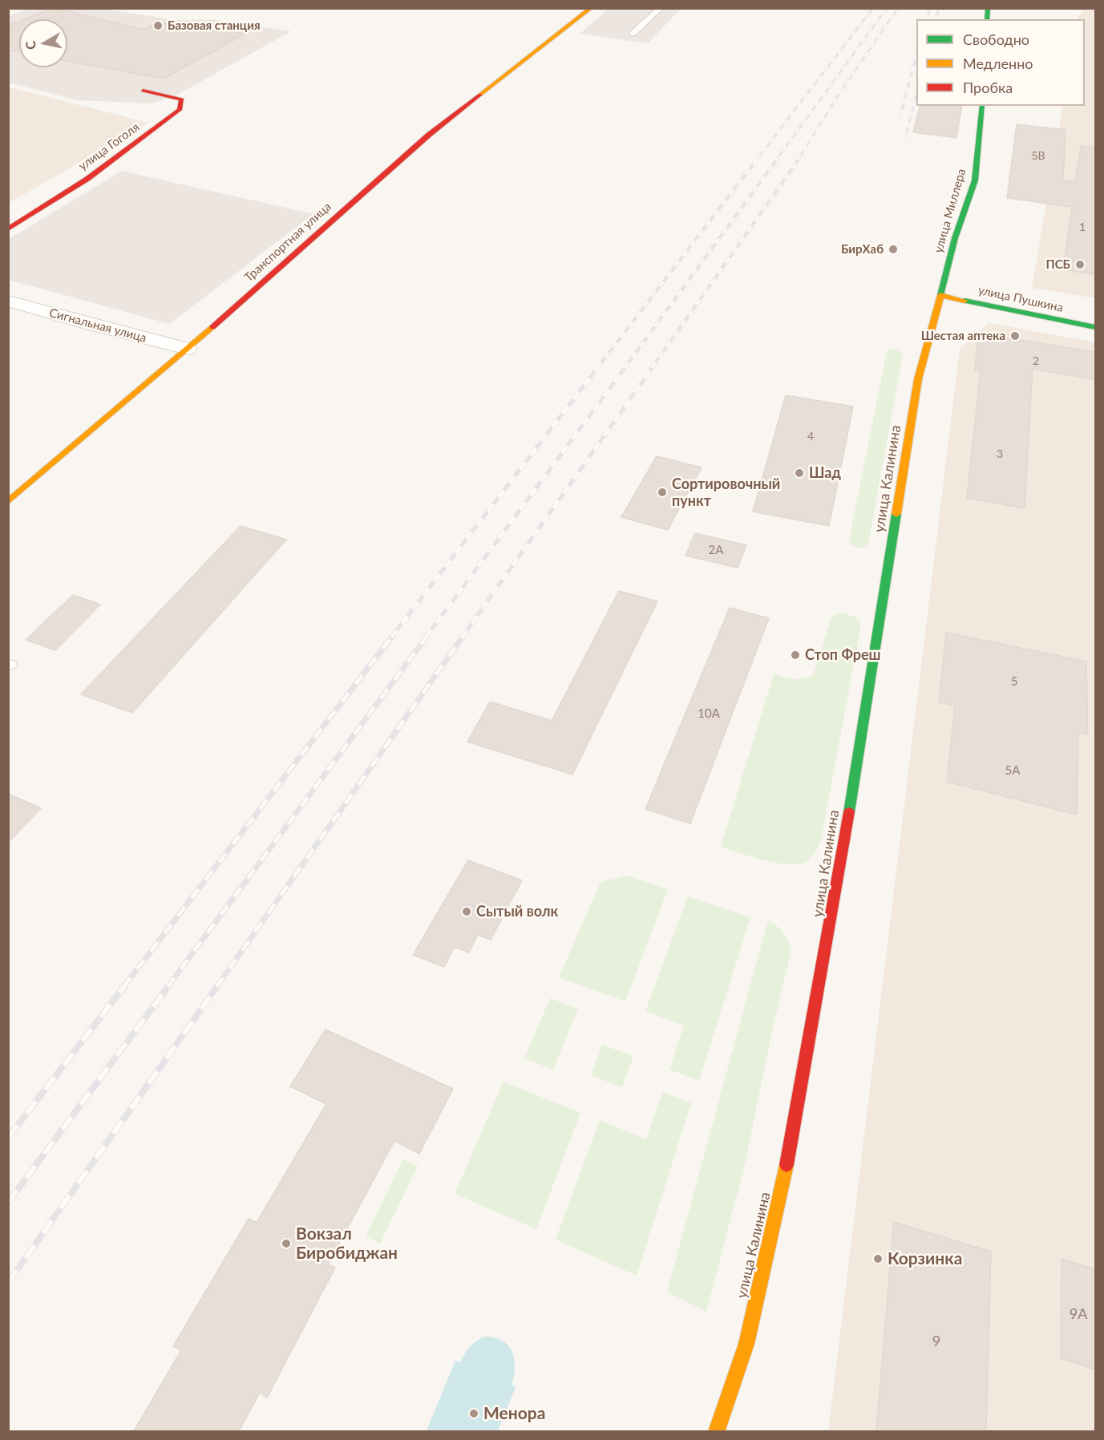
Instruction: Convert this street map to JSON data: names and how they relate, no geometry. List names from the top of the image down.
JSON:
{
  "streets": {
    "main road": [
      "улица Гоголя",
      "улица Миллера",
      "Транспортная улица",
      "улица Пушкина",
      "улица Калинина"
    ],
    "street": ["Сигнальная улица"]
  },
  "crossings": [
    ["улица Миллера", "улица Пушкина"],
    ["улица Миллера", "улица Калинина"],
    ["Транспортная улица", "Сигнальная улица"],
    ["улица Пушкина", "улица Калинина"]
  ],
  "places": [
    "Базовая станция",
    "БирХаб",
    "ПСБ",
    "Шестая аптека",
    "Шад",
    "Сортировочный пункт",
    "Стоп Фреш",
    "Сытый волк",
    "Вокзал Биробиджан",
    "Корзинка",
    "Менора"
  ],
  "house_numbers": [
    "5В",
    "1",
    "2",
    "4",
    "3",
    "2А",
    "5",
    "10А",
    "5А",
    "9А",
    "9"
  ],
  "legend": ["Свободно", "Медленно", "Пробка"],
  "north": "left"
}
